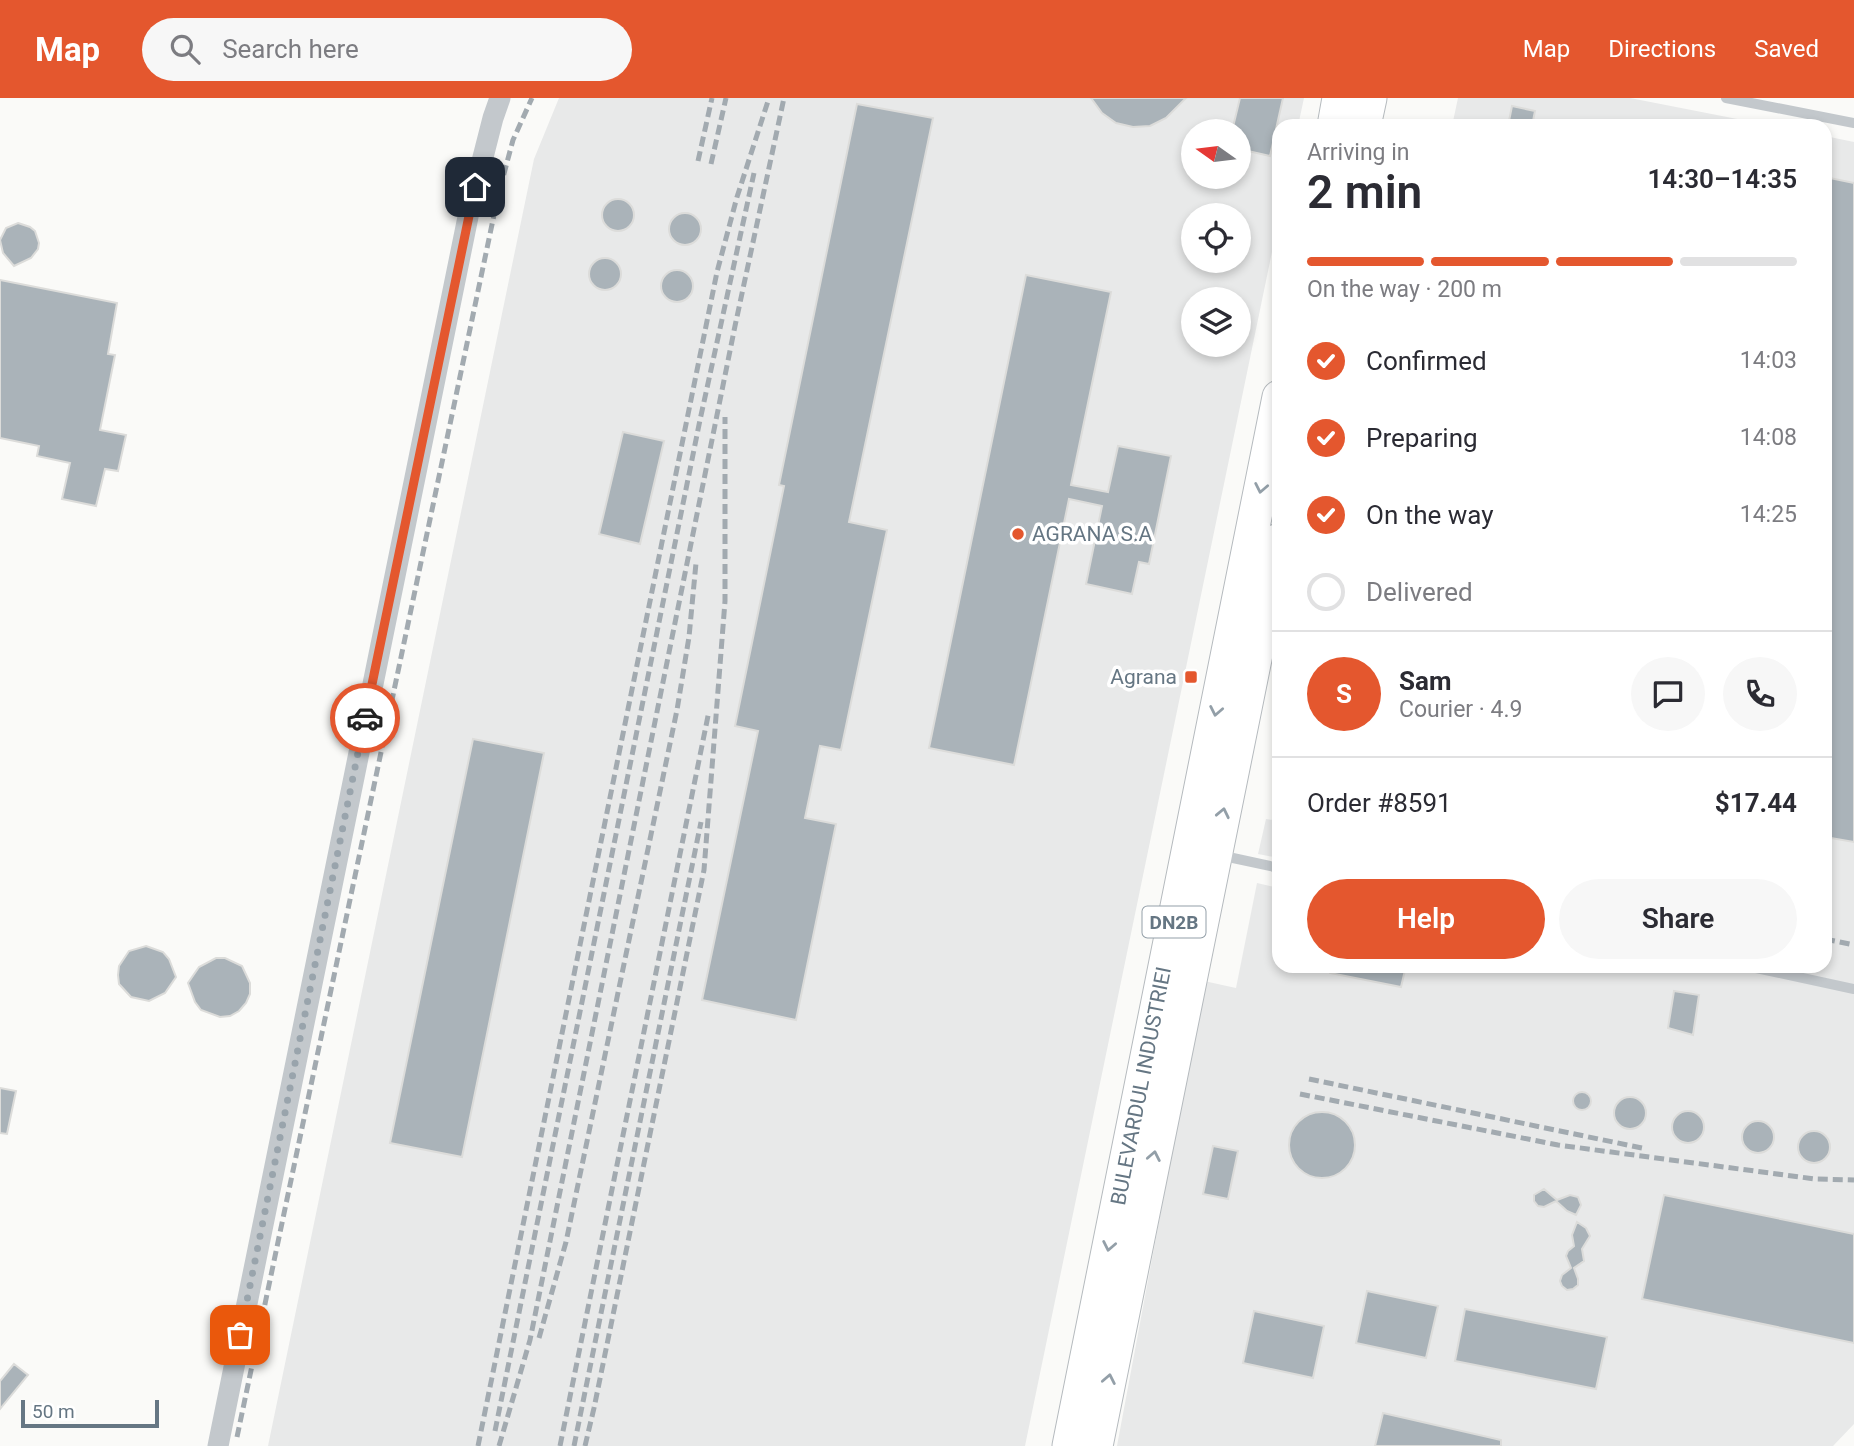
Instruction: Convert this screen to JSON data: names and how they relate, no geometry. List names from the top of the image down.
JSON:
{
  "streets": {
    "main road": ["DN2B", "BULEVARDUL INDUSTRIEI"]
  },
  "places": {
    "other": ["AGRANA S.A"],
    "transit": ["Agrana"]
  },
  "scale_bar": "50 m",
  "north": "left",
  "page": {
    "header": "Map",
    "search": "Search here",
    "nav": ["Map", "Directions", "Saved"],
    "heading": ["2 min", "Arriving in", "14:30–14:35"],
    "panel": [
      "Sam",
      "Courier · 4.9",
      "Order #8591",
      "$17.44"
    ],
    "bar": "On the way · 200 m",
    "list": [
      ["Confirmed", "14:03"],
      ["Preparing", "14:08"],
      ["On the way", "14:25"],
      "Delivered"
    ],
    "round": "S",
    "buttons": ["Help", "Share"],
    "scale": "50 m"
  }
}
